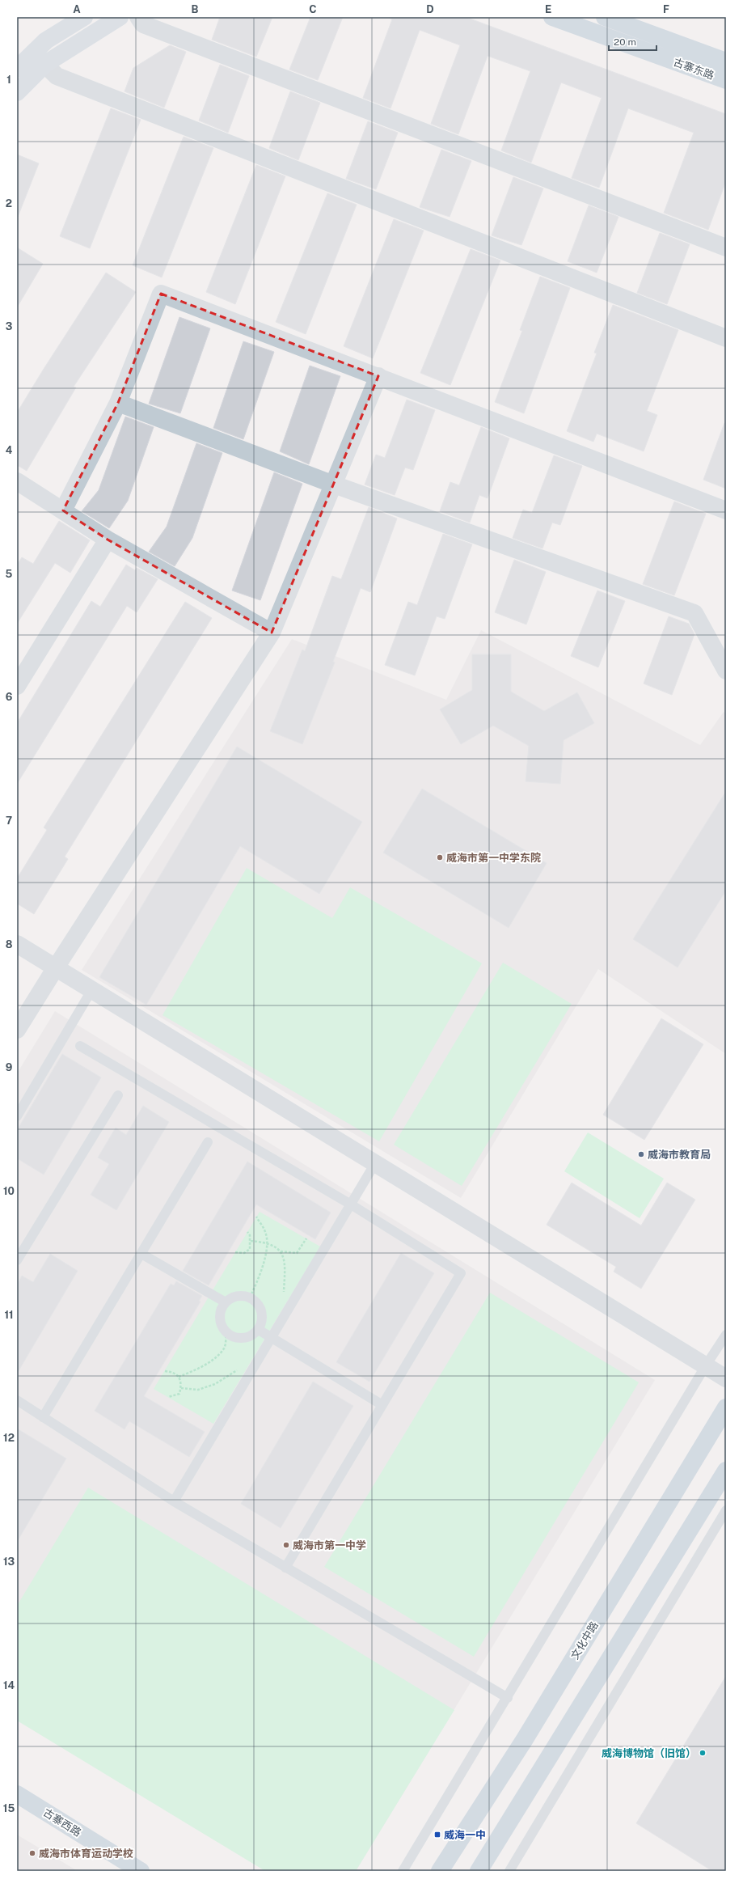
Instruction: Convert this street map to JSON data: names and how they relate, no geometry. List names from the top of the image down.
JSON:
{
  "streets": {
    "main road": ["古寨东路", "文化中路", "古寨西路"]
  },
  "places": {
    "other": [
      "威海市第一中学东院",
      "威海市教育局",
      "威海市第一中学",
      "威海博物馆（旧馆）",
      "威海市体育运动学校"
    ],
    "transit": ["威海一中"]
  },
  "scale_bar": "20 m",
  "grid": {
    "columns": [
      "A",
      "B",
      "C",
      "D",
      "E",
      "F"
    ],
    "rows": [
      "1",
      "2",
      "3",
      "4",
      "5",
      "6",
      "7",
      "8",
      "9",
      "10",
      "11",
      "12",
      "13",
      "14",
      "15"
    ]
  }
}
